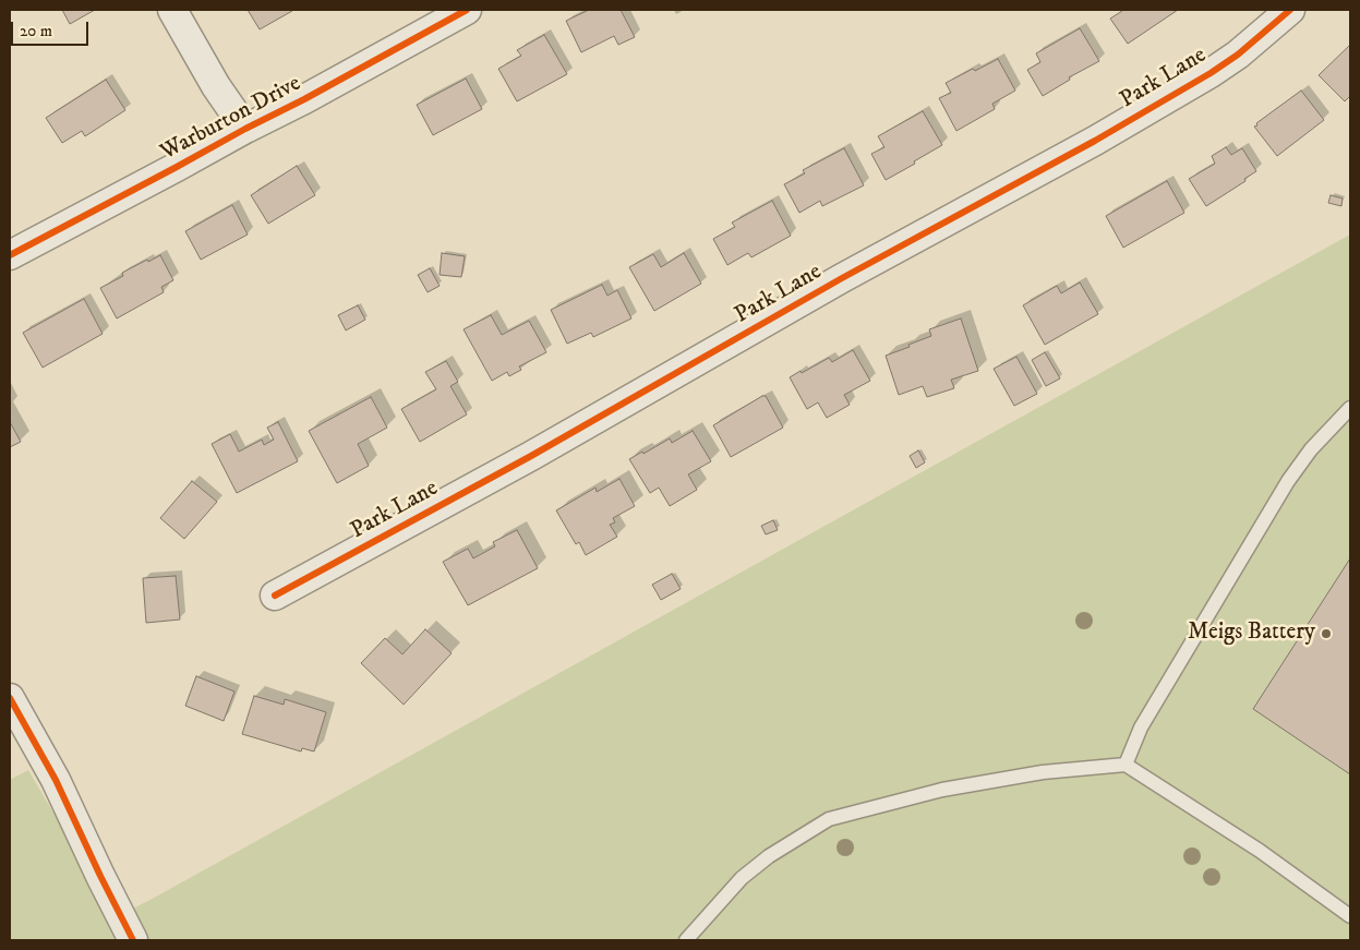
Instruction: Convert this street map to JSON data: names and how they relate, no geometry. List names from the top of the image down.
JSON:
{
  "streets": {
    "street": ["Park Lane", "Warburton Drive"]
  },
  "places": ["Meigs Battery"],
  "scale_bar": "20 m"
}
